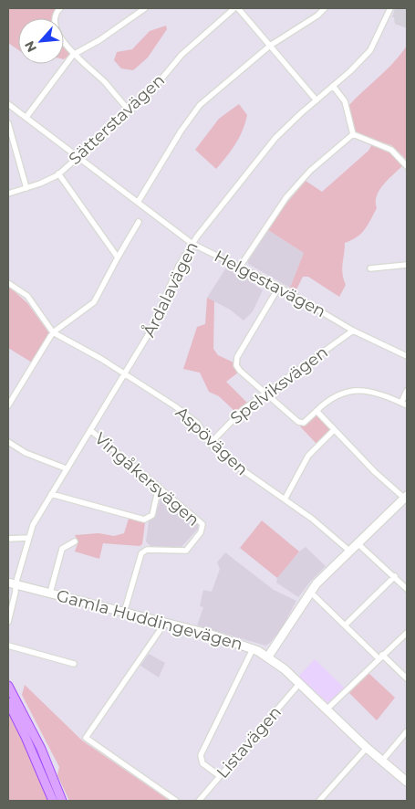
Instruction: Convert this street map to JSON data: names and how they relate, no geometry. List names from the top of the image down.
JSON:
{
  "streets": {
    "street": [
      "Sätterstavägen",
      "Helgestavägen",
      "Årdalavägen",
      "Spelviksvägen",
      "Aspövägen",
      "Vingåkersvägen",
      "Gamla Huddingevägen",
      "Listavägen"
    ]
  },
  "crossings": [
    ["Sätterstavägen", "Helgestavägen"],
    ["Helgestavägen", "Årdalavägen"],
    ["Helgestavägen", "Spelviksvägen"],
    ["Årdalavägen", "Aspövägen"],
    ["Årdalavägen", "Vingåkersvägen"],
    ["Årdalavägen", "Gamla Huddingevägen"],
    ["Spelviksvägen", "Aspövägen"],
    ["Vingåkersvägen", "Gamla Huddingevägen"],
    ["Gamla Huddingevägen", "Listavägen"]
  ],
  "north": "bottom left"
}
